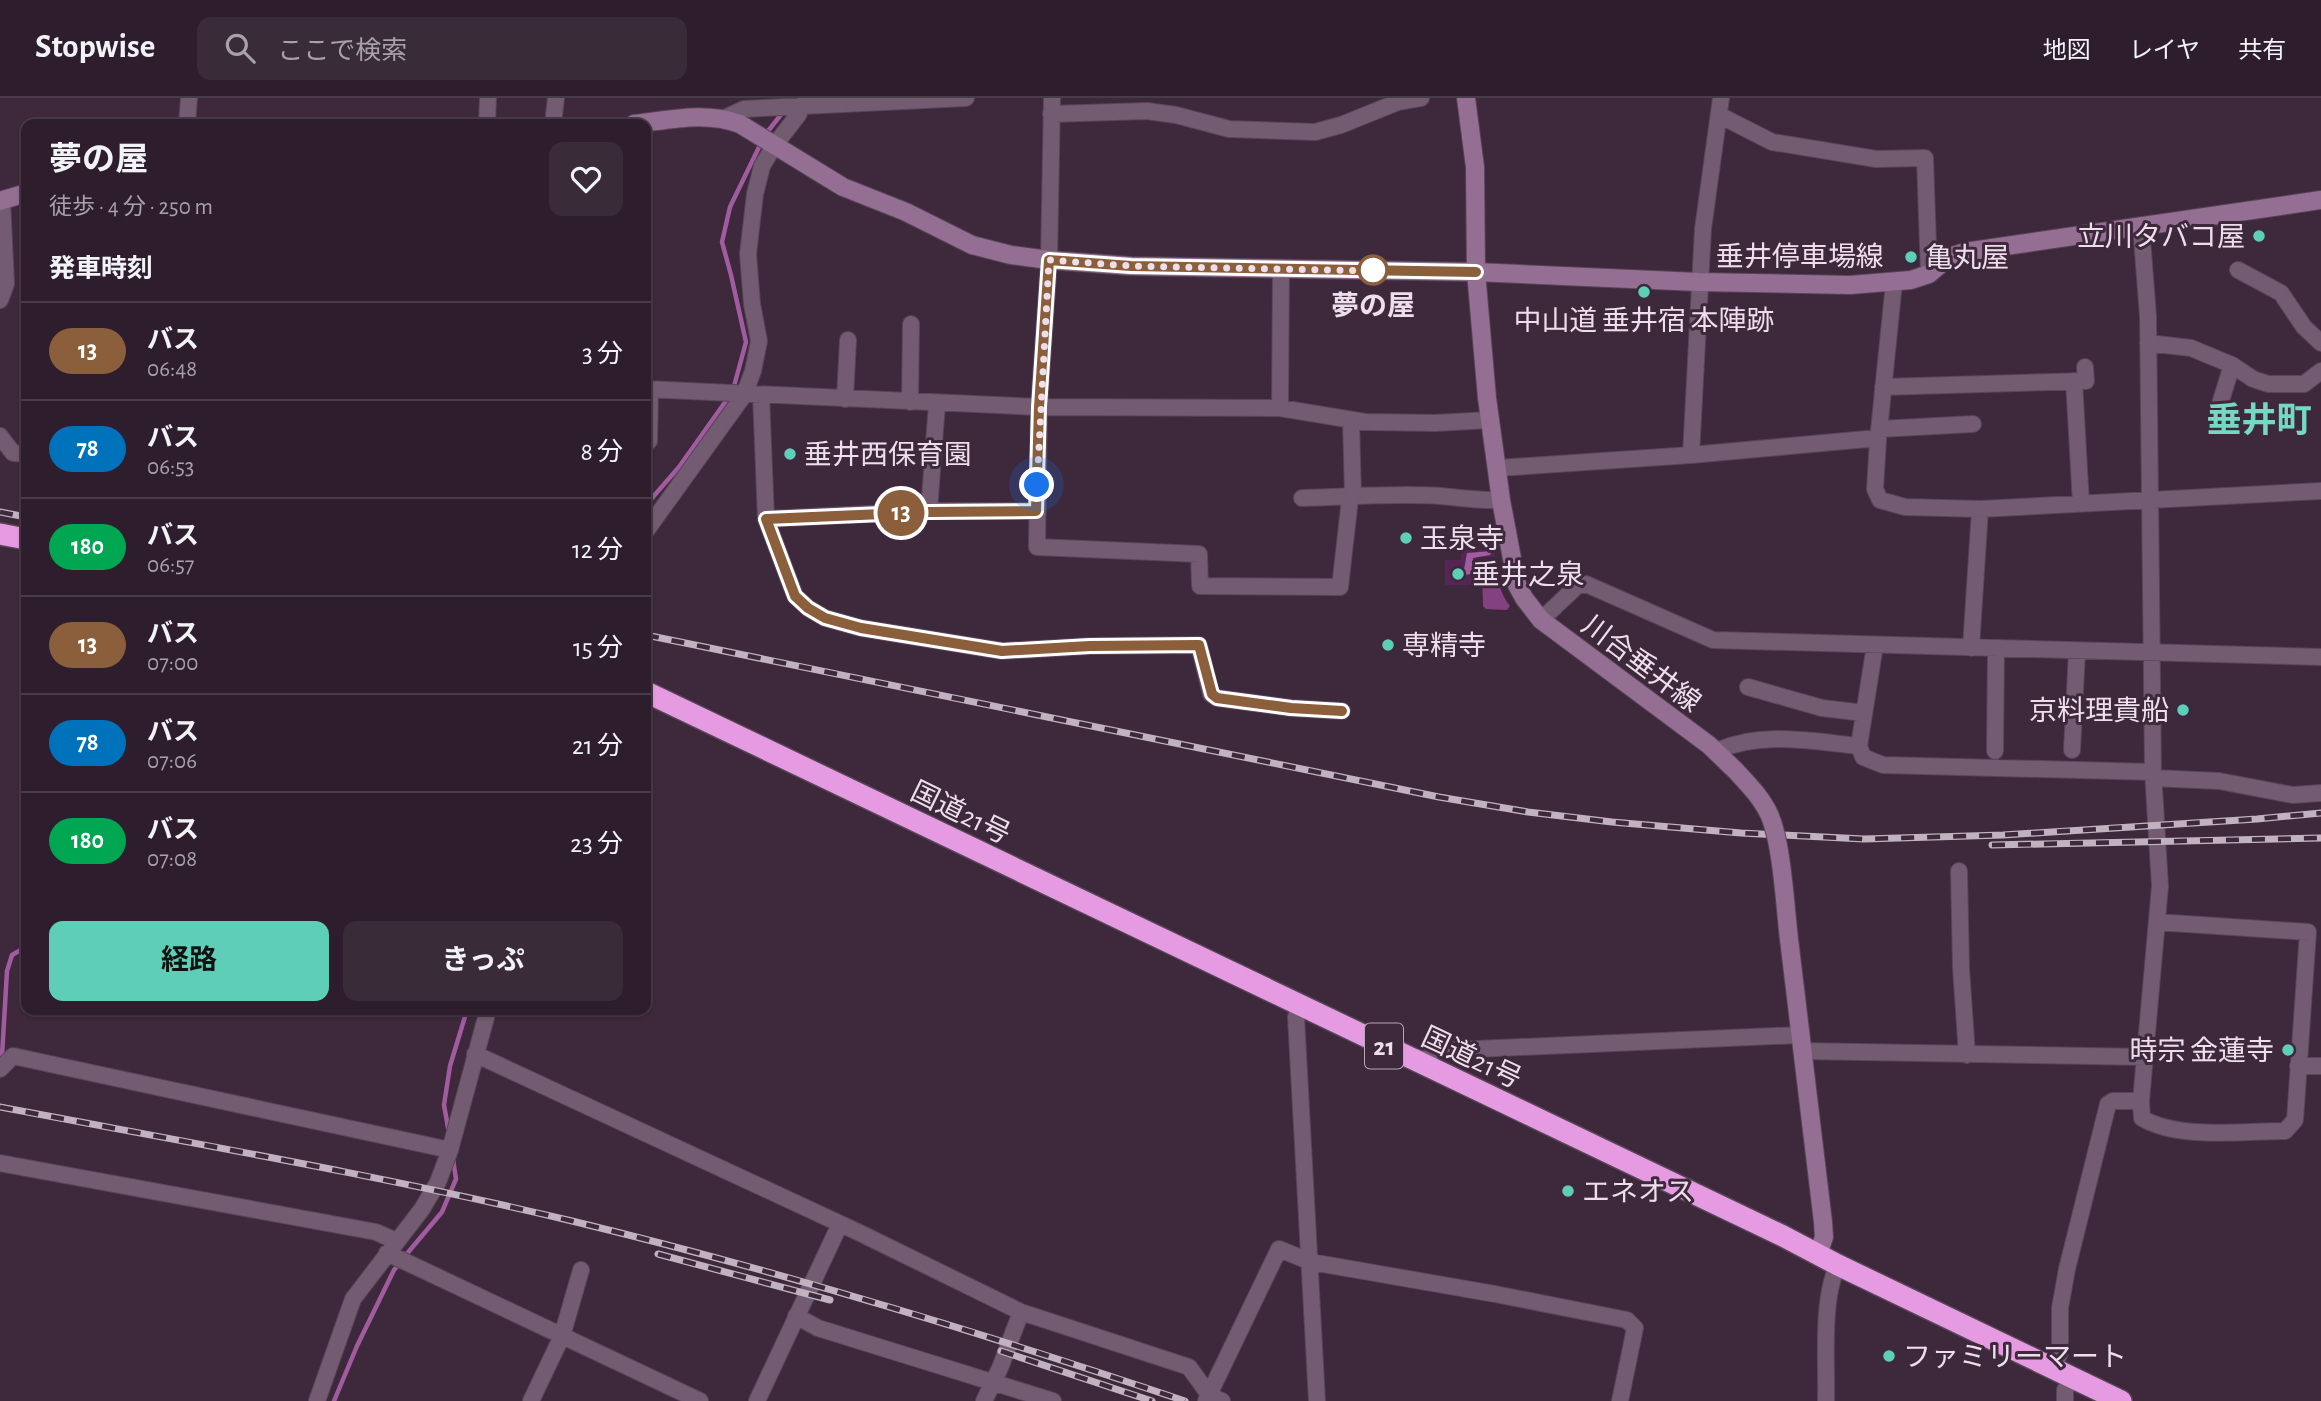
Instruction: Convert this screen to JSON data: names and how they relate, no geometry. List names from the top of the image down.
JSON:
{
  "streets": {
    "highway": ["国道21号", "21"],
    "main road": ["垂井停車場線", "川合垂井線"]
  },
  "crossings": [
    ["垂井停車場線", "川合垂井線"],
    ["川合垂井線", "国道21号"]
  ],
  "districts": ["垂井町"],
  "places": [
    "立川タバコ屋",
    "亀丸屋",
    "夢の屋",
    "中山道 垂井宿 本陣跡",
    "垂井西保育園",
    "玉泉寺",
    "垂井之泉",
    "専精寺",
    "京料理貴船",
    "時宗 金蓮寺",
    "エネオス",
    "ファミリーマート"
  ],
  "lines": ["bus line 13"],
  "page": {
    "header": "Stopwise",
    "search": "ここで検索",
    "nav": ["地図", "レイヤ", "共有"],
    "on_map": "13",
    "heading": [
      ["夢の屋", "徒歩 · 4 分 · 250 m"],
      "発車時刻"
    ],
    "list": [
      {
        "mark": "13",
        "name": "バス",
        "note": "06:48",
        "value": "3 分"
      },
      {
        "mark": "78",
        "name": "バス",
        "note": "06:53",
        "value": "8 分"
      },
      {
        "mark": "180",
        "name": "バス",
        "note": "06:57",
        "value": "12 分"
      },
      {
        "mark": "13",
        "name": "バス",
        "note": "07:00",
        "value": "15 分"
      },
      {
        "mark": "78",
        "name": "バス",
        "note": "07:06",
        "value": "21 分"
      },
      {
        "mark": "180",
        "name": "バス",
        "note": "07:08",
        "value": "23 分"
      }
    ],
    "buttons": ["経路", "きっぷ"]
  }
}
